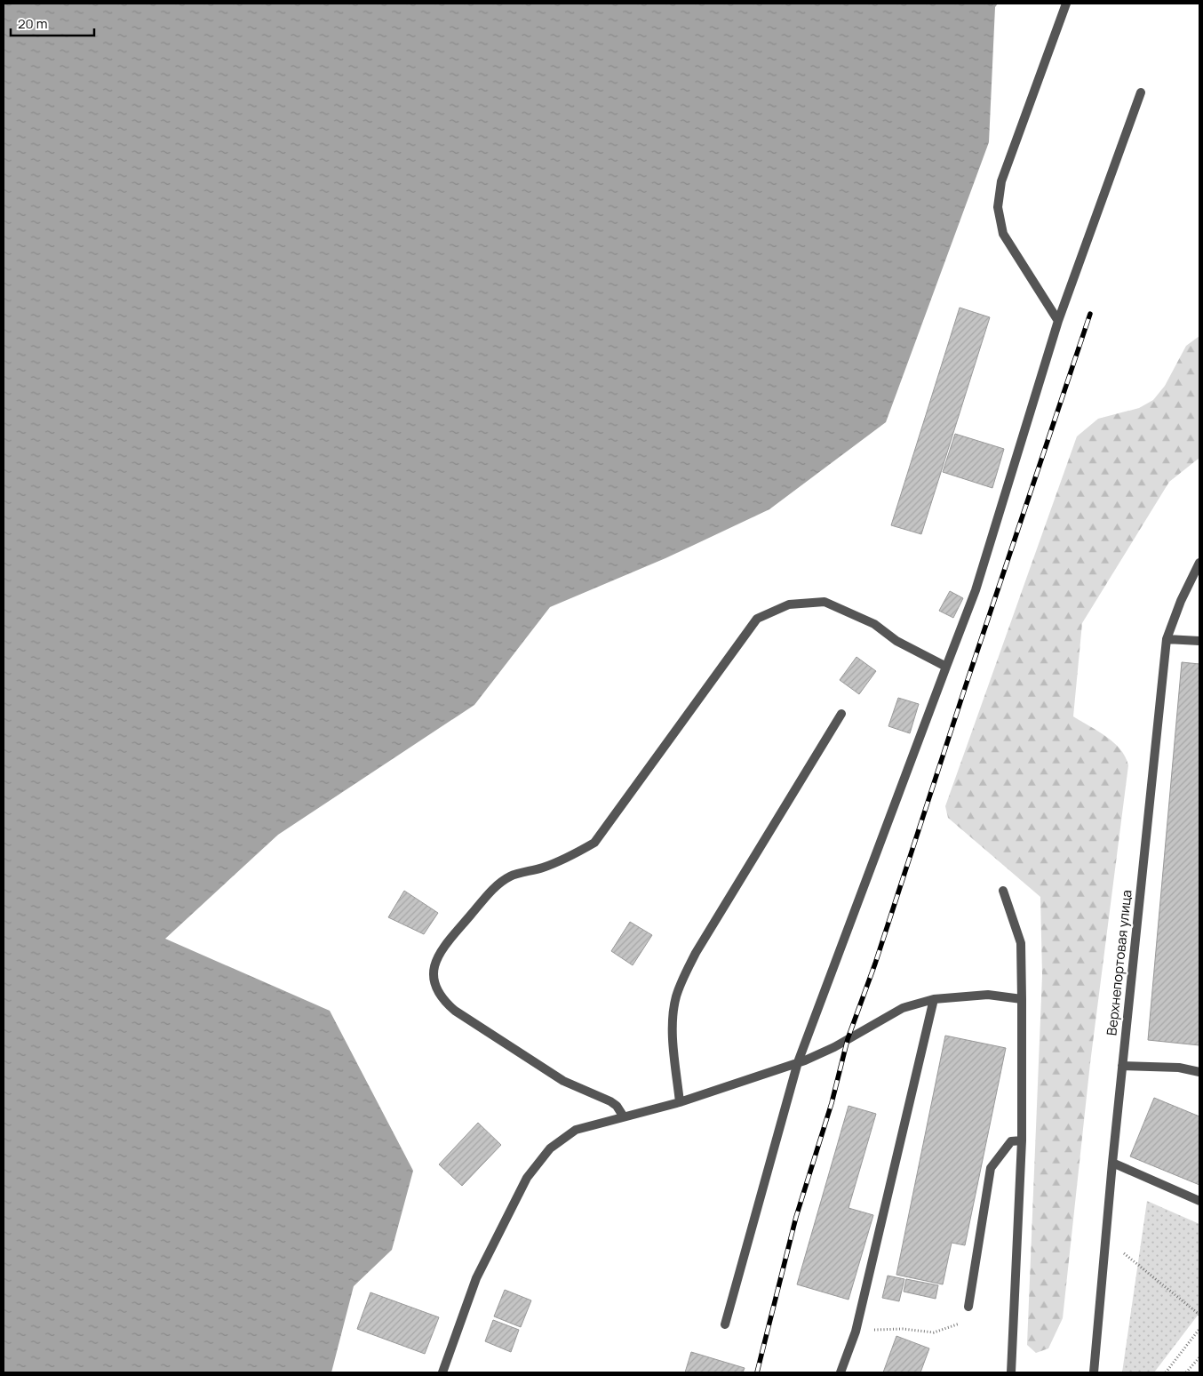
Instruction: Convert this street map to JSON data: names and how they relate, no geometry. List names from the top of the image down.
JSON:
{
  "streets": {
    "lane": ["Верхнепортовая улица"]
  },
  "scale_bar": "20 m"
}
